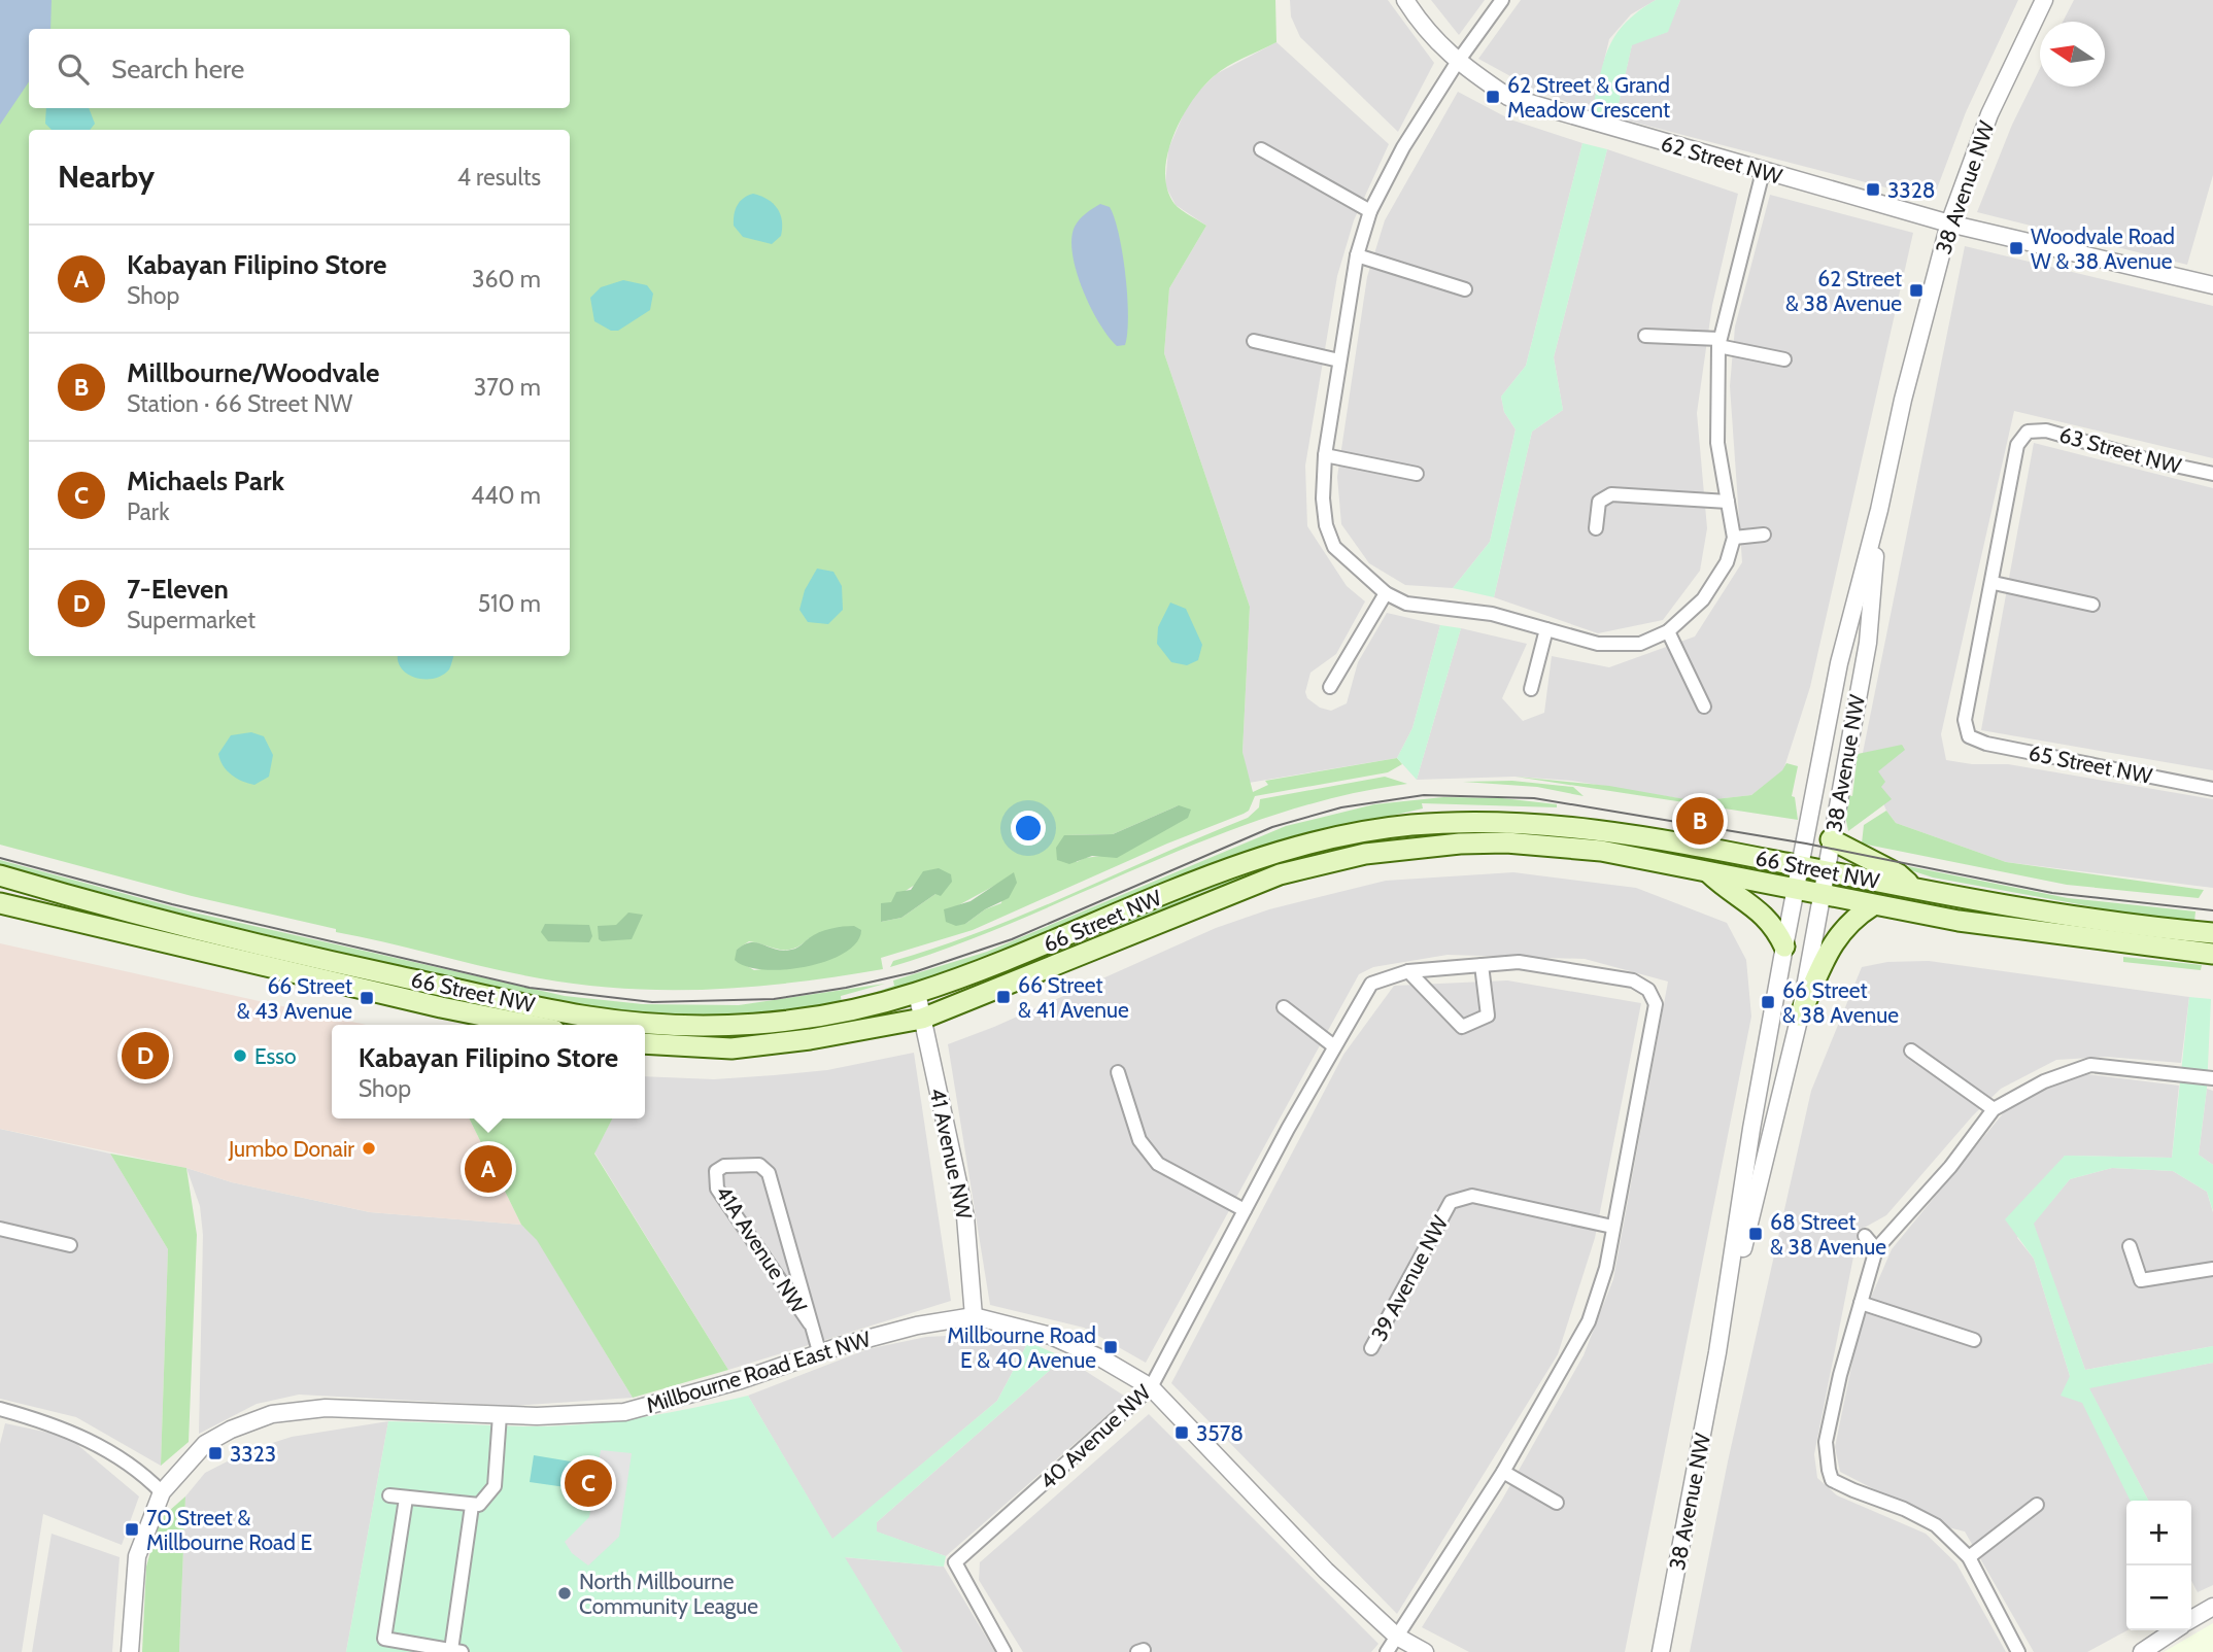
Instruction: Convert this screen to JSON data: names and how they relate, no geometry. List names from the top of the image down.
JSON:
{
  "streets": {
    "main road": ["66 Street NW"],
    "street": [
      "62 Street NW",
      "38 Avenue NW",
      "63 Street NW",
      "65 Street NW",
      "41 Avenue NW",
      "41A Avenue NW",
      "39 Avenue NW",
      "Millbourne Road East NW",
      "40 Avenue NW"
    ]
  },
  "crossings": [
    ["62 Street NW", "38 Avenue NW"],
    ["38 Avenue NW", "66 Street NW"],
    ["63 Street NW", "65 Street NW"],
    ["66 Street NW", "41 Avenue NW"],
    ["41 Avenue NW", "Millbourne Road East NW"],
    ["41A Avenue NW", "Millbourne Road East NW"],
    ["Millbourne Road East NW", "40 Avenue NW"]
  ],
  "places": {
    "transit": [
      "62 Street & Grand Meadow Crescent",
      "3328",
      "Woodvale Road W & 38 Avenue",
      "62 Street & 38 Avenue",
      "66 Street & 41 Avenue",
      "66 Street & 43 Avenue",
      "66 Street & 38 Avenue",
      "68 Street & 38 Avenue",
      "Millbourne Road E & 40 Avenue",
      "3578",
      "3323",
      "70 Street & Millbourne Road E"
    ],
    "other": ["Esso", "Jumbo Donair", "North Millbourne Community League"]
  },
  "north": "left",
  "page": {
    "search": "Search here",
    "heading": ["Nearby", "4 results"],
    "list": [
      {
        "mark": "A",
        "name": "Kabayan Filipino Store",
        "note": "Shop",
        "value": "360 m"
      },
      {
        "mark": "B",
        "name": "Millbourne/Woodvale",
        "note": "Station · 66 Street NW",
        "value": "370 m"
      },
      {
        "mark": "C",
        "name": "Michaels Park",
        "note": "Park",
        "value": "440 m"
      },
      {
        "mark": "D",
        "name": "7-Eleven",
        "note": "Supermarket",
        "value": "510 m"
      }
    ],
    "pins": [
      "B",
      "D",
      "A",
      "C"
    ],
    "popup": ["Kabayan Filipino Store", "Shop"],
    "map_buttons": ["+", "−"]
  }
}
